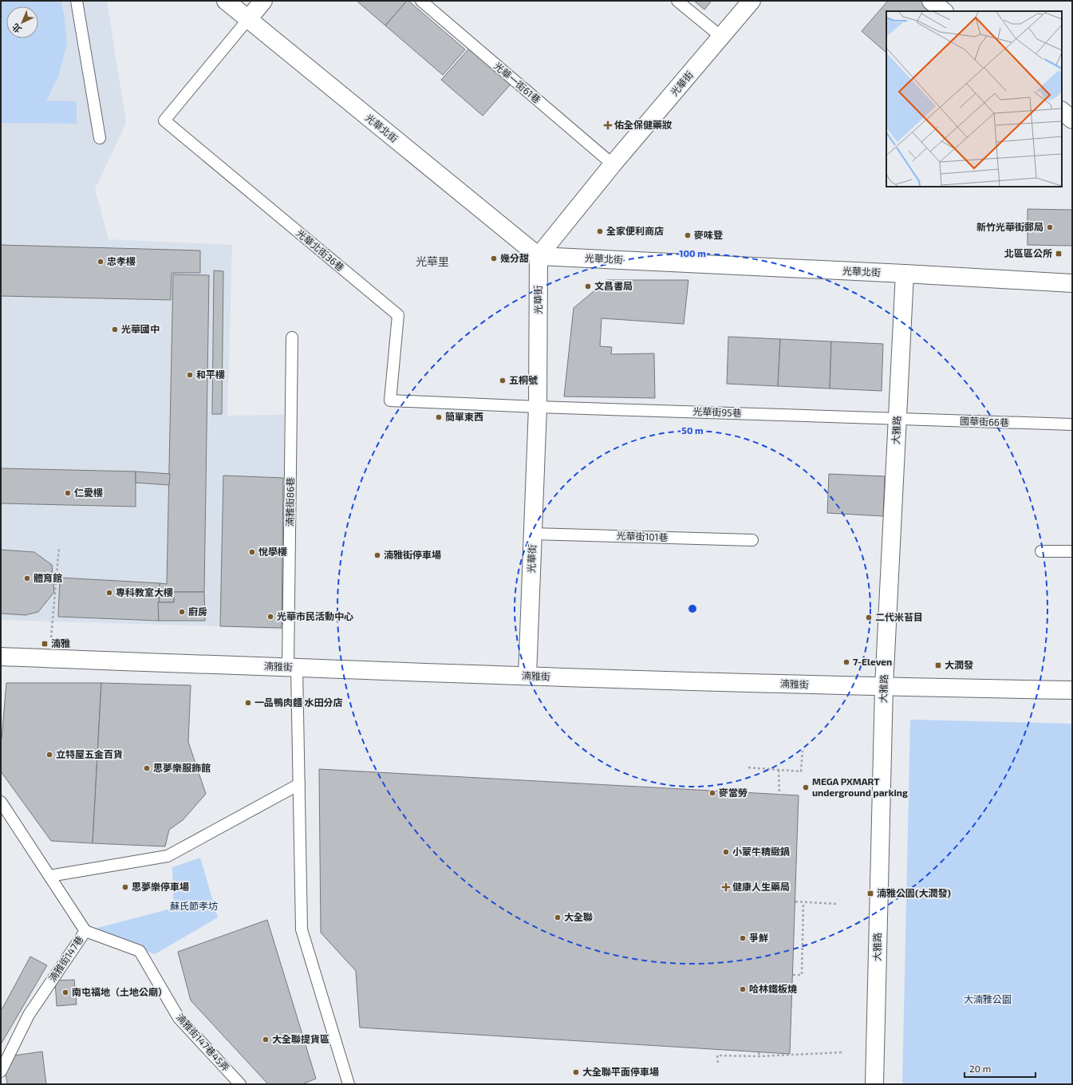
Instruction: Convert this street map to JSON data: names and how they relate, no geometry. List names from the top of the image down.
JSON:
{
  "streets": {
    "street": [
      "光華街",
      "光華北街",
      "大雅路",
      "湳雅街"
    ],
    "lane": [
      "光華一街61巷",
      "光華北街36巷",
      "光華街95巷",
      "國華街66巷",
      "湳雅街86巷",
      "光華街101巷",
      "湳雅街147巷",
      "湳雅街147巷45弄"
    ]
  },
  "crossings": [
    ["光華一街61巷", "光華街"],
    ["光華街", "光華北街"],
    ["光華街", "光華北街36巷"],
    ["光華街", "光華街95巷"],
    ["光華街", "光華街101巷"],
    ["光華街", "湳雅街"],
    ["光華北街", "光華北街36巷"],
    ["光華北街", "大雅路"],
    ["光華北街36巷", "光華街95巷"],
    ["光華街95巷", "國華街66巷"],
    ["光華街95巷", "大雅路"],
    ["國華街66巷", "大雅路"],
    ["大雅路", "湳雅街"],
    ["湳雅街86巷", "湳雅街"],
    ["湳雅街147巷", "湳雅街147巷45弄"]
  ],
  "districts": ["光華里"],
  "parks": ["蘇氏節孝坊", "大湳雅公園"],
  "places": {
    "health": ["佑全保健藥妝", "健康人生藥局"],
    "other": [
      "新竹光華街郵局",
      "全家便利商店",
      "麥味登",
      "幾分甜",
      "忠孝樓",
      "文昌書局",
      "光華國中",
      "和平樓",
      "五桐號",
      "簡單東西",
      "仁愛樓",
      "悅學樓",
      "湳雅街停車場",
      "體育館",
      "專科教室大樓",
      "廚房",
      "光華市民活動中心",
      "二代米苔目",
      "7-Eleven",
      "一品鴨肉麵 水田分店",
      "立特屋五金百貨",
      "思夢樂服飾館",
      "MEGA PXMART underground parking",
      "麥當勞",
      "小蒙牛精緻鍋",
      "思夢樂停車場",
      "大全聯",
      "爭鮮",
      "哈林鐵板燒",
      "南屯福地（土地公廟）",
      "大全聯提貨區",
      "大全聯平面停車場"
    ],
    "transit": [
      "北區區公所",
      "湳雅",
      "大潤發",
      "湳雅公園(大潤發)"
    ]
  },
  "scale_bar": "20 m",
  "north": "bottom left",
  "rings": ["100 m", "50 m"]
}
